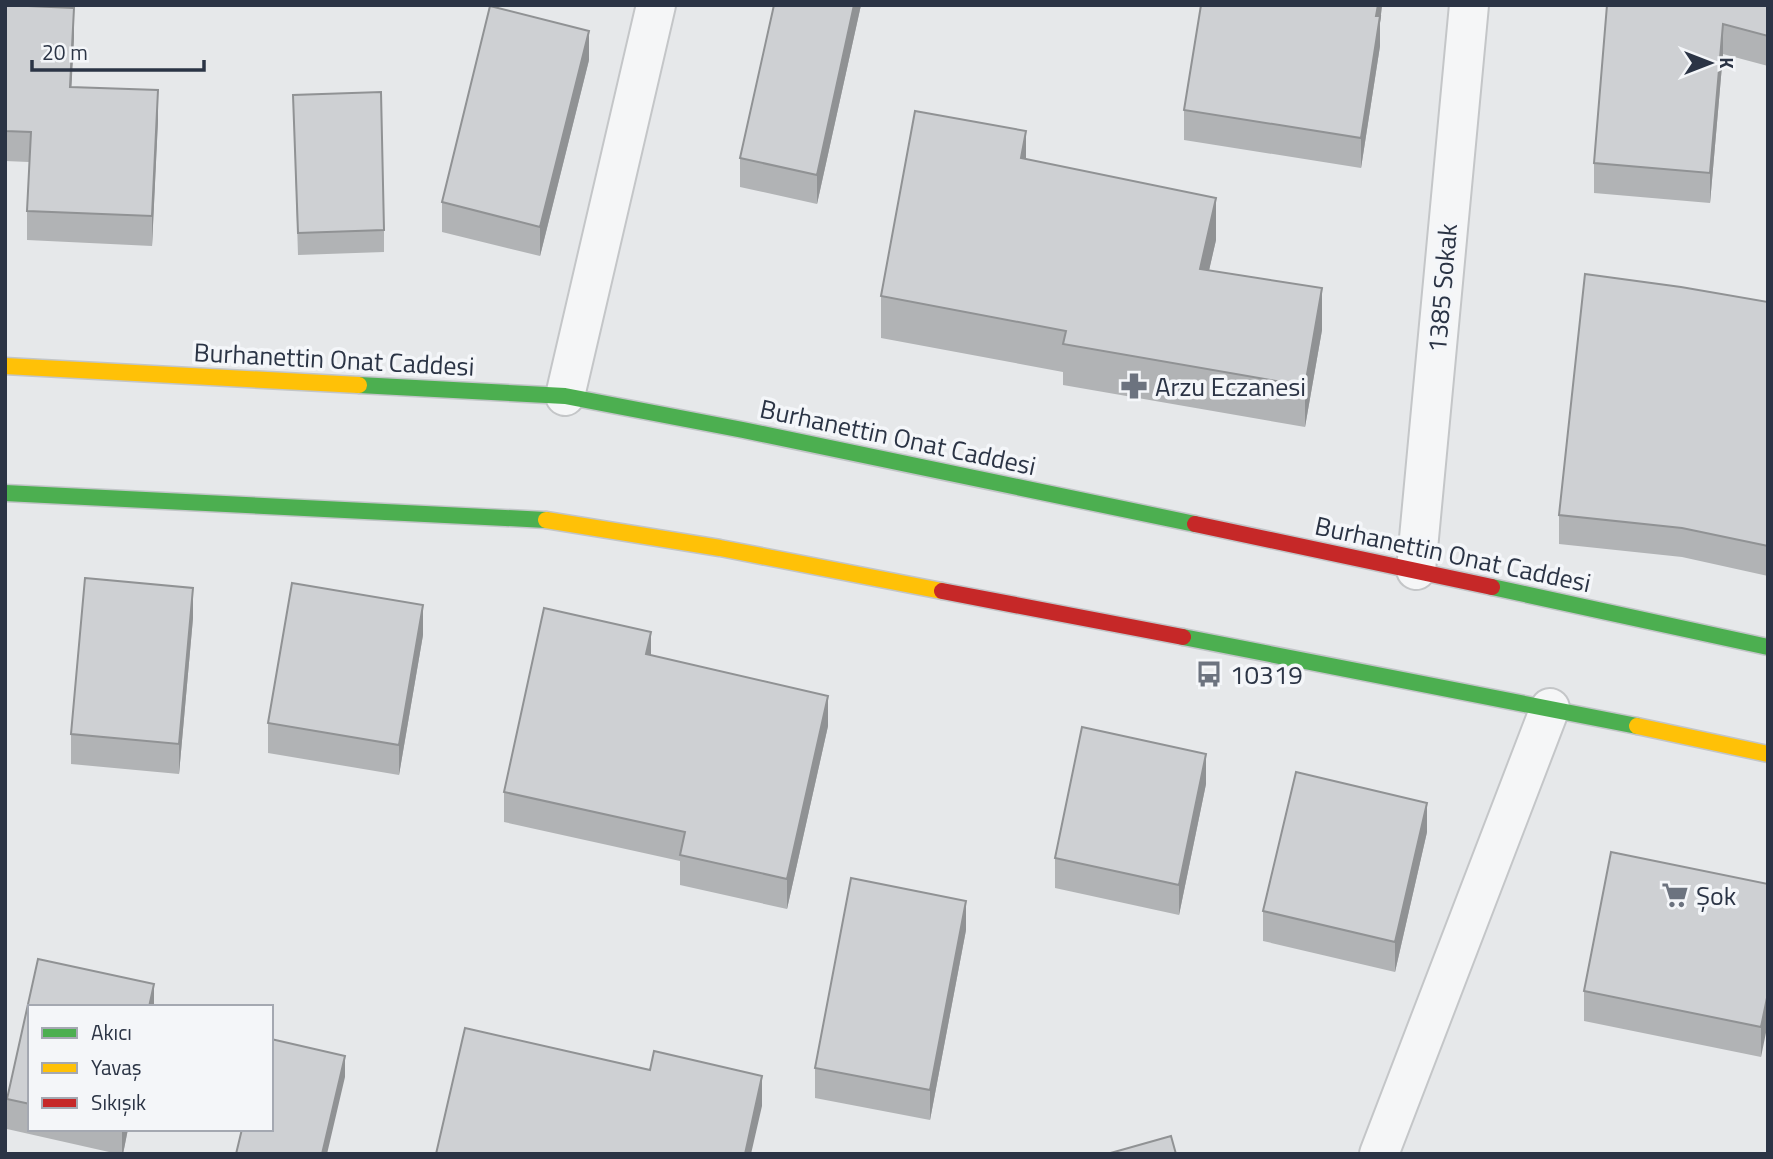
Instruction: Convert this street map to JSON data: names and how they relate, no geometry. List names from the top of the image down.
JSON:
{
  "streets": {
    "main road": ["Burhanettin Onat Caddesi"],
    "street": ["1385 Sokak"]
  },
  "crossings": [
    ["1385 Sokak", "Burhanettin Onat Caddesi"]
  ],
  "places": {
    "pharmacy": ["Arzu Eczanesi"],
    "bus stop": ["10319"],
    "supermarket": ["Şok"]
  },
  "legend": ["Akıcı", "Yavaş", "Sıkışık"],
  "scale_bar": "20 m",
  "north": "right"
}
